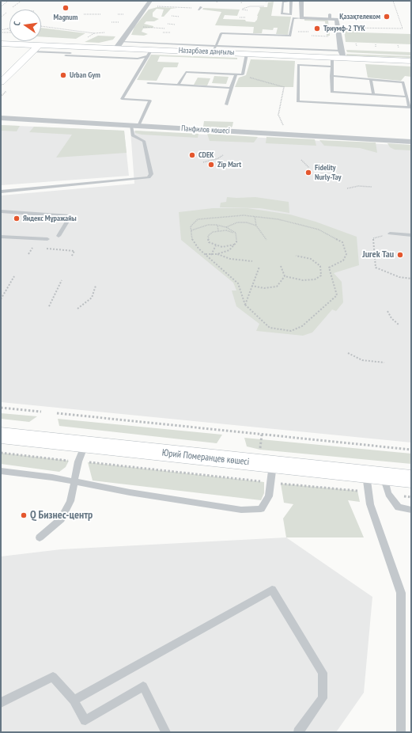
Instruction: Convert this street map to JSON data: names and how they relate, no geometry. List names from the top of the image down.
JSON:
{
  "streets": {
    "main road": ["Назарбаев даңғылы", "Юрий Померанцев көшесі"],
    "street": ["Панфилов көшесі"]
  },
  "places": [
    "Magnum",
    "Қазақтелеком",
    "Триумф-2 ТҮК",
    "Urban Gym",
    "CDEK",
    "Zip Mart",
    "Fidelity Nurly-Tay",
    "Яндекс Мұражайы",
    "Jurek Tau",
    "Q Бизнес-центр"
  ],
  "north": "left"
}
